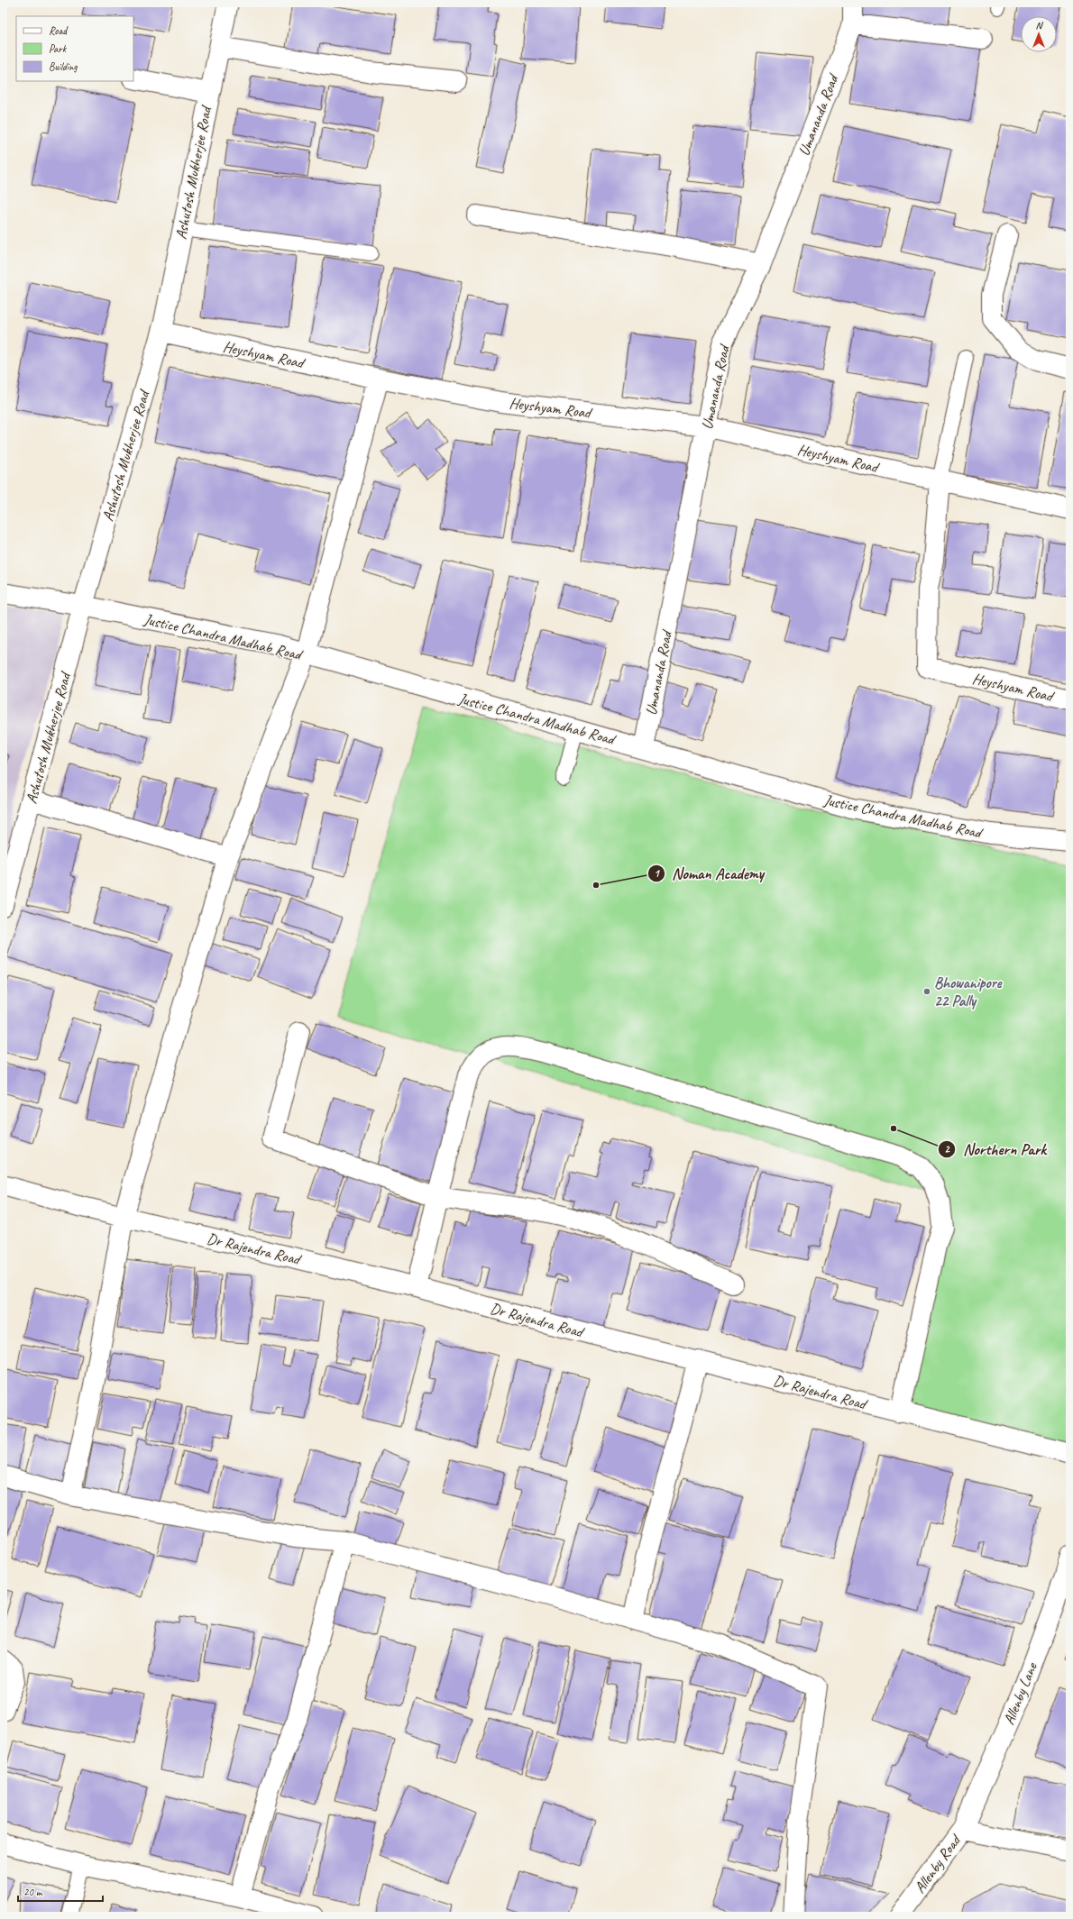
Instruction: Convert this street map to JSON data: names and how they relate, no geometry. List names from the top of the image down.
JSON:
{
  "streets": {
    "street": [
      "Umananda Road",
      "Ashutosh Mukherjee Road",
      "Heyshyam Road",
      "Justice Chandra Madhab Road",
      "Dr Rajendra Road",
      "Allenby Lane",
      "Allenby Road"
    ]
  },
  "crossings": [
    ["Umananda Road", "Heyshyam Road"],
    ["Umananda Road", "Justice Chandra Madhab Road"],
    ["Ashutosh Mukherjee Road", "Heyshyam Road"],
    ["Ashutosh Mukherjee Road", "Justice Chandra Madhab Road"],
    ["Allenby Lane", "Allenby Road"]
  ],
  "places": ["Noman Academy", "Bhowanipore 22 Pally", "Northern Park"],
  "legend": ["Road", "Park", "Building"],
  "scale_bar": "20 m",
  "north": "top"
}
